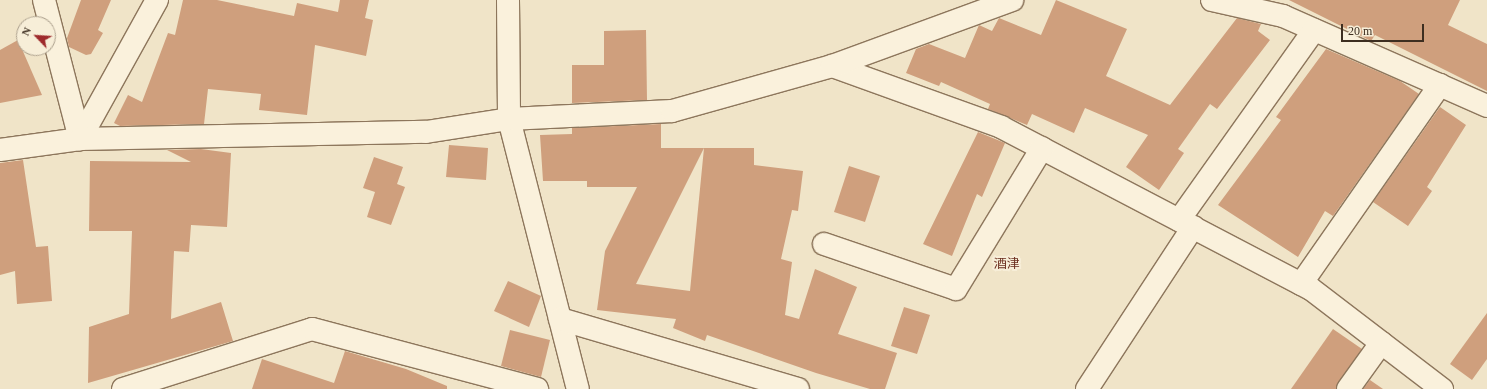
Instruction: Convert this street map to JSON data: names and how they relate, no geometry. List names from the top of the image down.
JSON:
{
  "districts": ["酒津"],
  "scale_bar": "20 m",
  "north": "top left"
}
